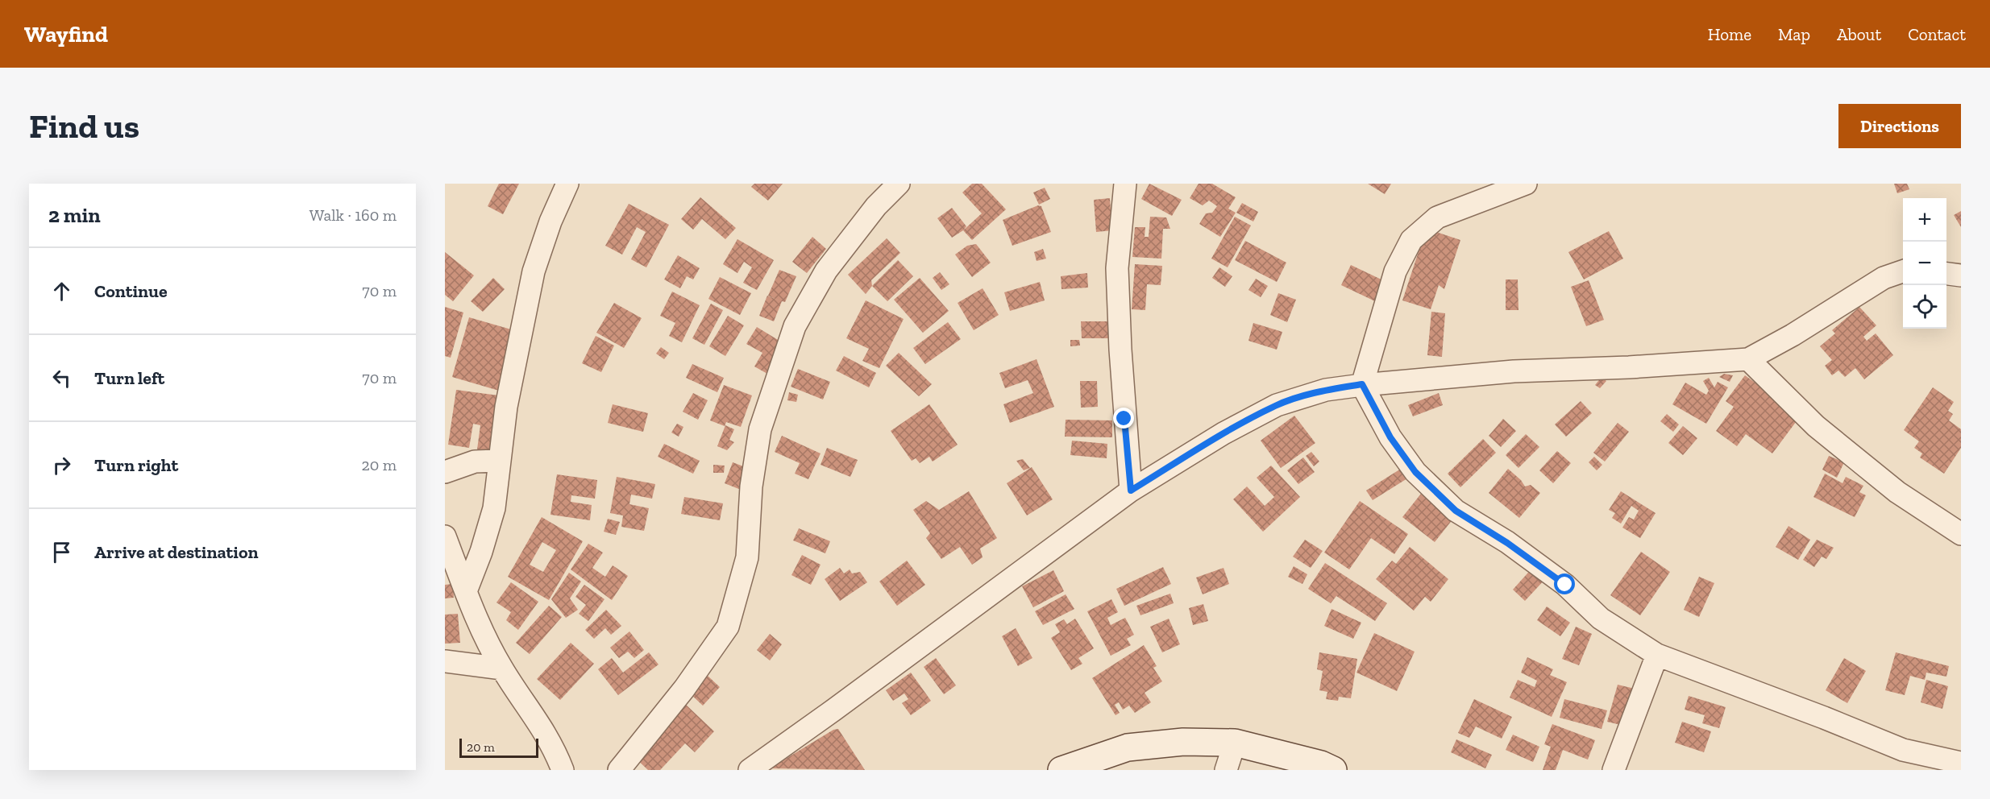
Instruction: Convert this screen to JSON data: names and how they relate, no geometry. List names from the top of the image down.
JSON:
{
  "scale_bar": "20 m",
  "page": {
    "header": "Wayfind",
    "nav": [
      "Home",
      "Map",
      "About",
      "Contact"
    ],
    "buttons": "Directions",
    "title": "Find us",
    "heading": ["2 min", "Walk · 160 m"],
    "map_buttons": ["+", "−"],
    "list": [
      ["Continue", "70 m"],
      ["Turn left", "70 m"],
      ["Turn right", "20 m"],
      "Arrive at destination"
    ],
    "scale": "20 m"
  }
}
